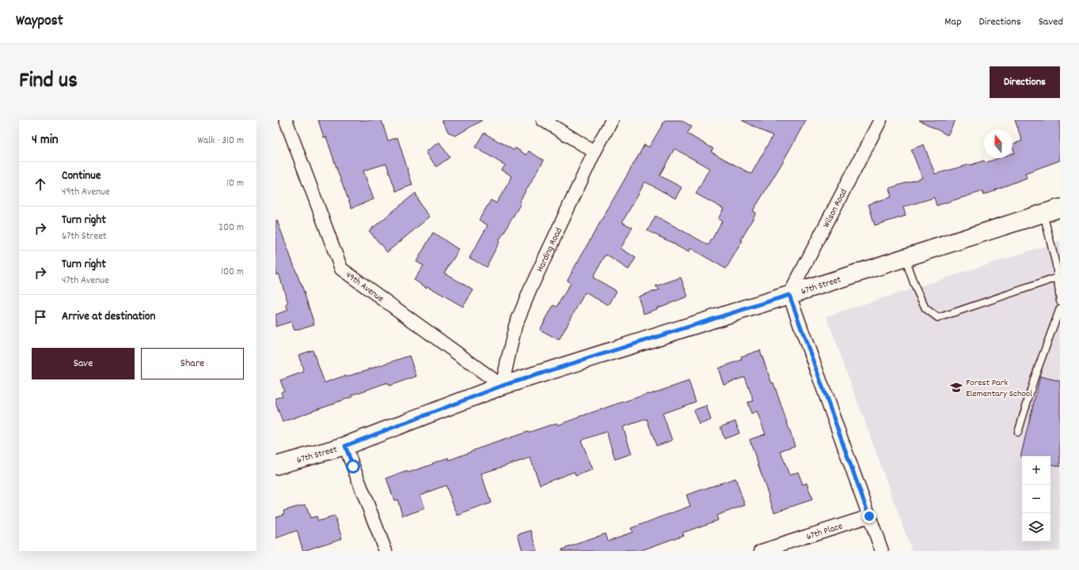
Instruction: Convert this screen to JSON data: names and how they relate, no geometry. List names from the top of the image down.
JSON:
{
  "streets": {
    "street": [
      "Wilson Road",
      "Harding Road",
      "67th Street",
      "49th Avenue",
      "67th Place"
    ]
  },
  "crossings": [
    ["Wilson Road", "67th Street"],
    ["Harding Road", "67th Street"],
    ["Harding Road", "49th Avenue"],
    ["67th Street", "49th Avenue"]
  ],
  "places": {
    "school or university": ["Forest Park Elementary School"]
  },
  "north": "top",
  "page": {
    "header": "Waypost",
    "nav": ["Map", "Directions", "Saved"],
    "title": "Find us",
    "buttons": [
      "Directions",
      ["Save", "Share"]
    ],
    "heading": ["4 min", "Walk · 310 m"],
    "list": [
      ["Continue", "49th Avenue", "10 m"],
      ["Turn right", "67th Street", "200 m"],
      ["Turn right", "47th Avenue", "100 m"],
      "Arrive at destination"
    ],
    "map_buttons": ["+", "−"]
  }
}
